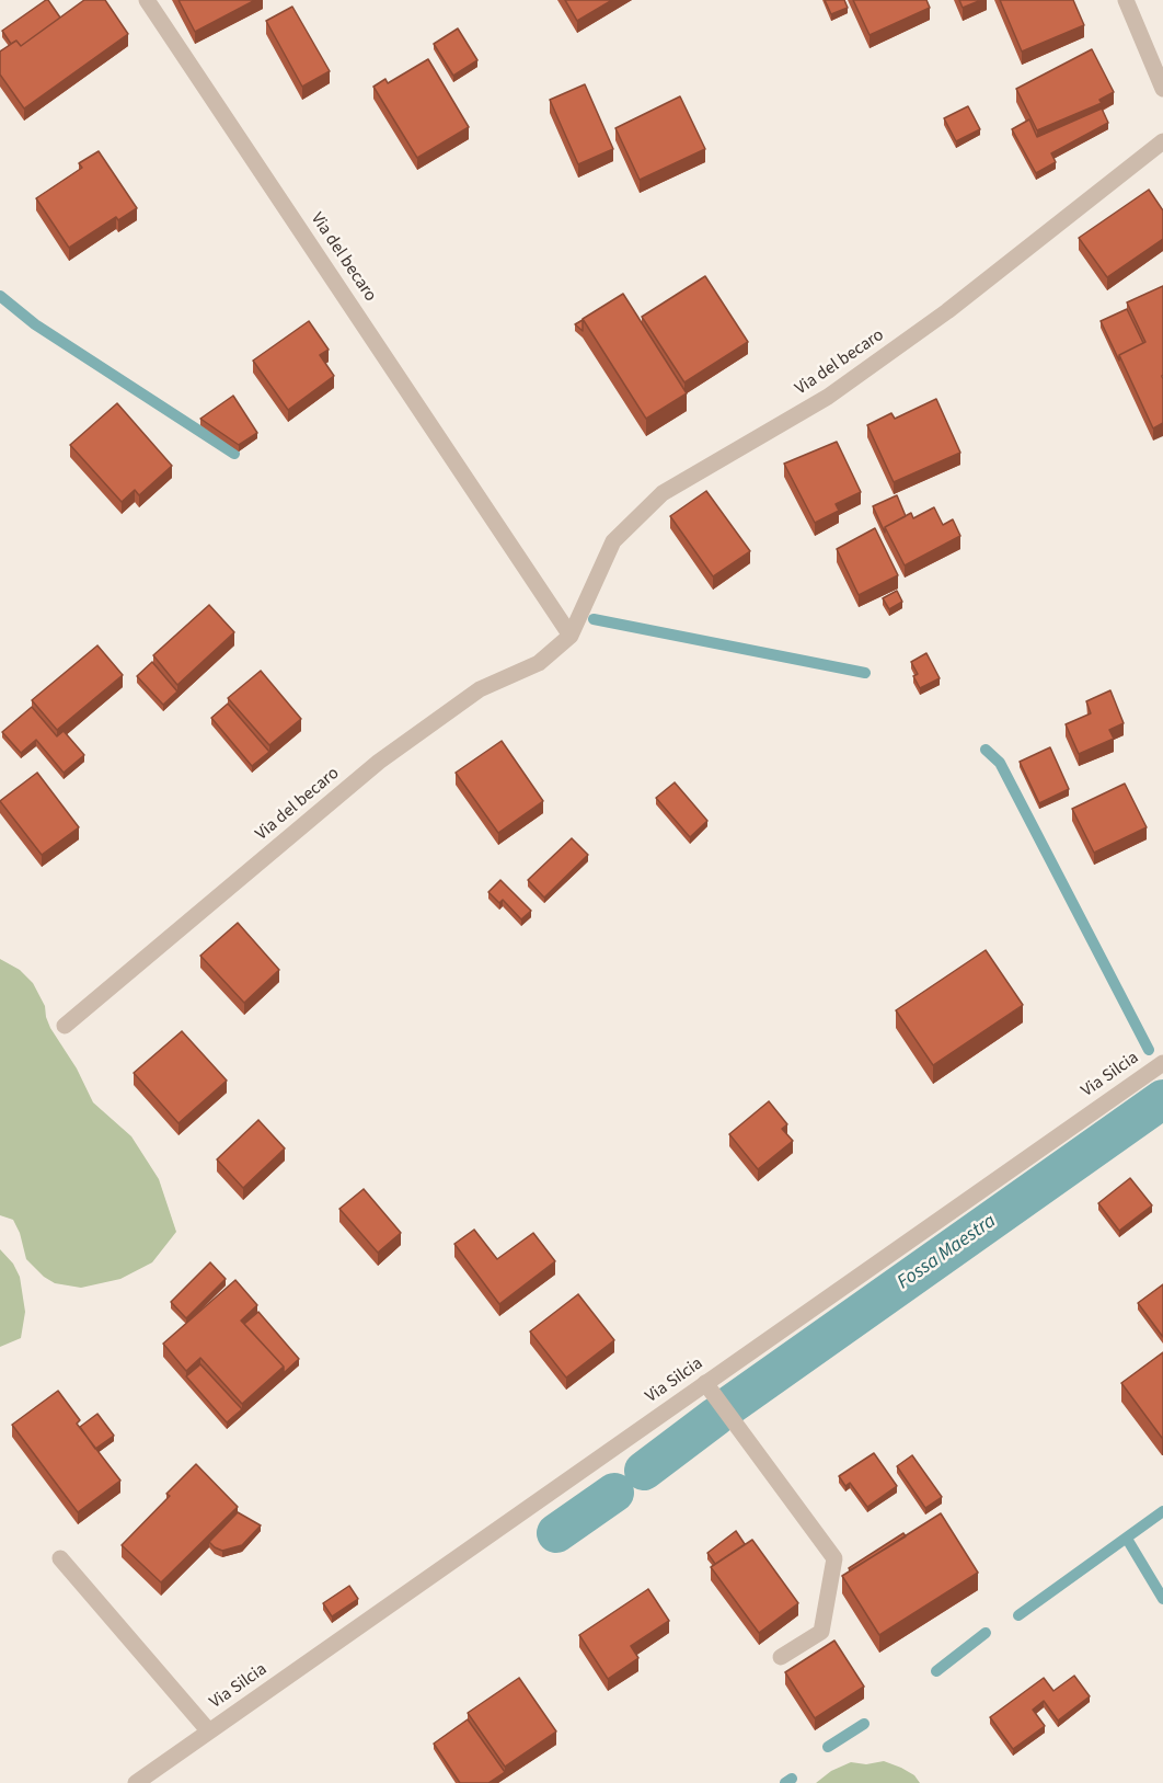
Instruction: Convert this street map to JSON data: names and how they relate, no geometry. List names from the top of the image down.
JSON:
{
  "streets": {
    "street": ["Via del becaro", "Via Silcia"]
  },
  "water": ["Fossa Maestra"]
}
